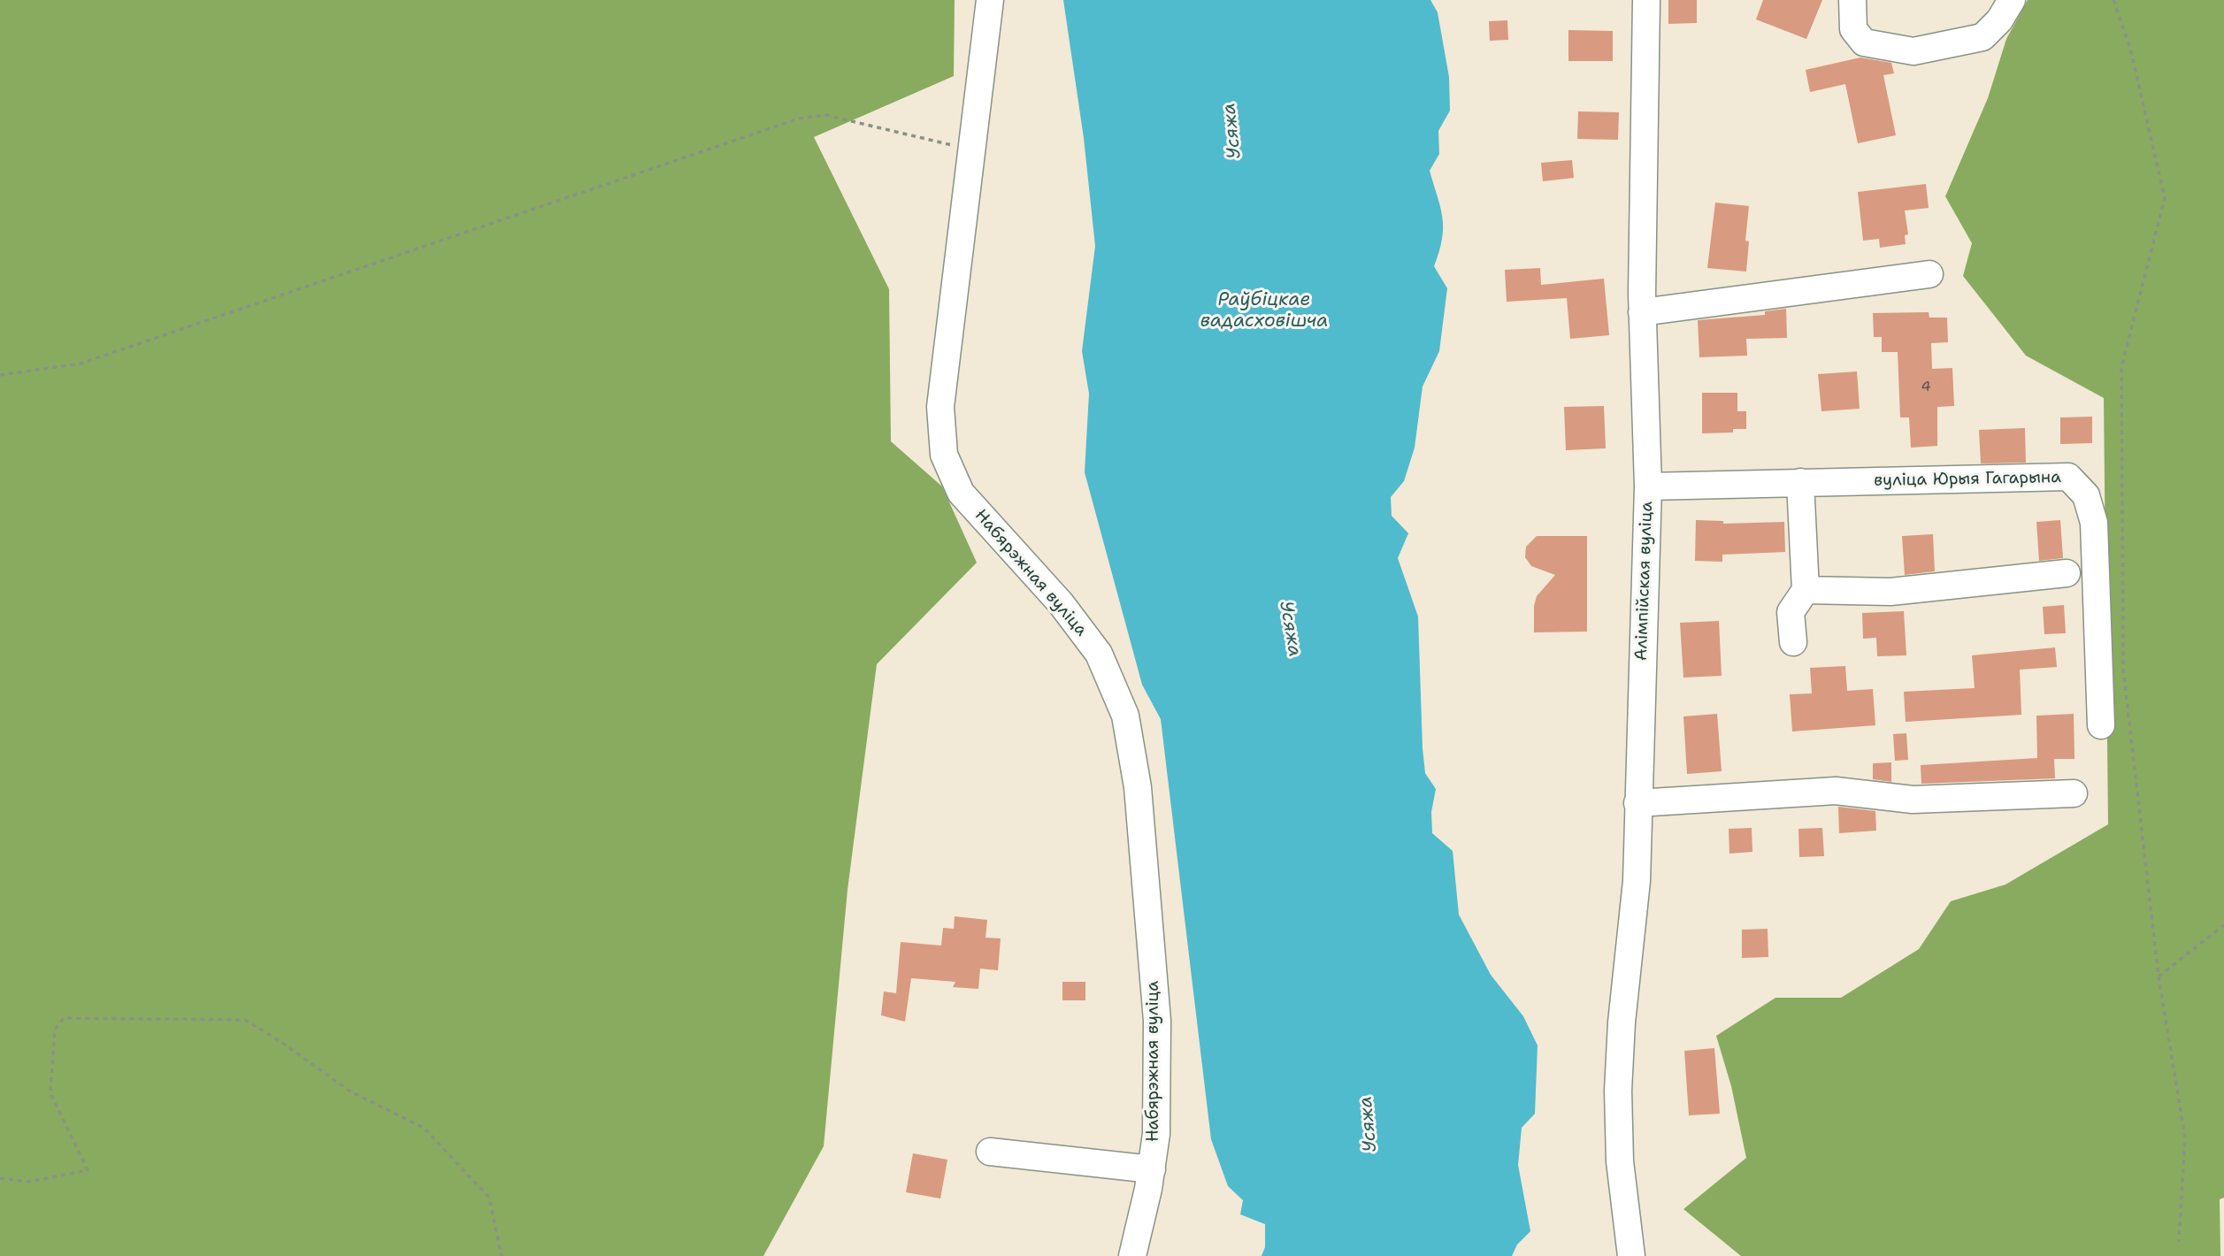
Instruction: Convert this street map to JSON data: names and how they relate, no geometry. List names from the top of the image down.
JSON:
{
  "streets": {
    "street": ["вуліца Юрыя Гагарына", "Набярэжная вуліца", "Алімпійская вуліца"]
  },
  "crossings": [
    ["вуліца Юрыя Гагарына", "Алімпійская вуліца"]
  ],
  "water": ["Усяжа", "Раўбіцкае вадасховішча"],
  "house_numbers": ["4"]
}
